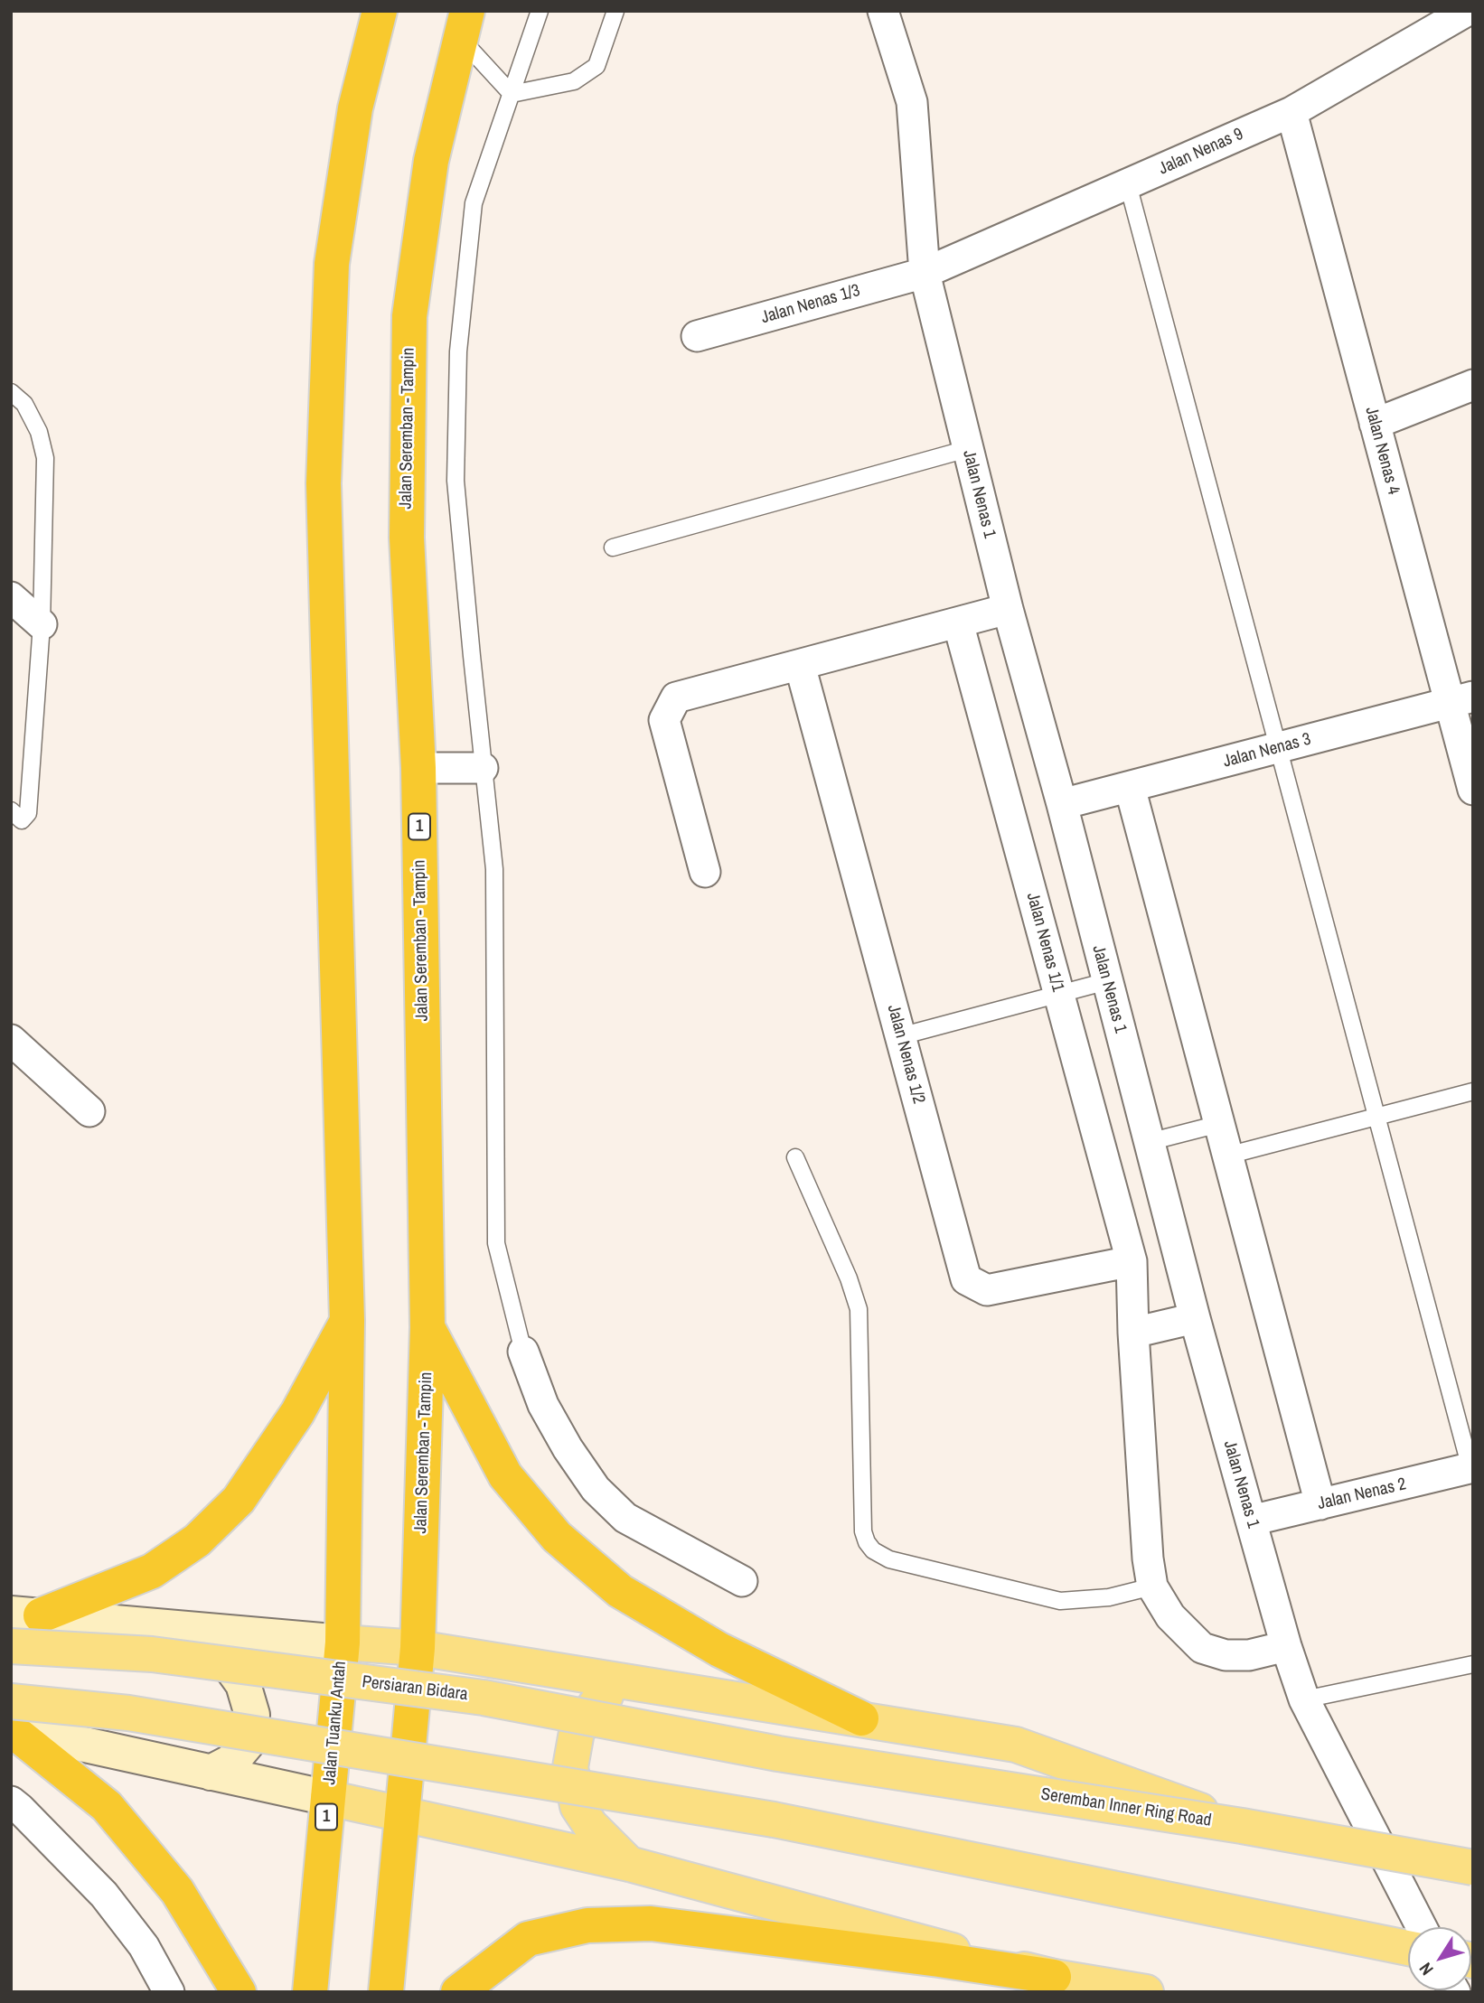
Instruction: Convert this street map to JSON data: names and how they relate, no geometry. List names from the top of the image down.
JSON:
{
  "streets": {
    "highway": ["Jalan Seremban - Tampin", "1", "Jalan Tuanku Antah"],
    "main road": ["Persiaran Bidara", "Seremban Inner Ring Road"],
    "street": [
      "Jalan Nenas 9",
      "Jalan Nenas 1/3",
      "Jalan Nenas 4",
      "Jalan Nenas 1",
      "Jalan Nenas 3",
      "Jalan Nenas 1/1",
      "Jalan Nenas 1/2",
      "Jalan Nenas 2"
    ]
  },
  "crossings": [
    ["Jalan Nenas 9", "Jalan Nenas 1/3"],
    ["Jalan Nenas 9", "Jalan Nenas 4"],
    ["Jalan Nenas 9", "Jalan Nenas 1"],
    ["Jalan Nenas 1/3", "Jalan Nenas 1"],
    ["Jalan Seremban - Tampin", "1"],
    ["Jalan Nenas 4", "Jalan Nenas 3"],
    ["Jalan Nenas 1", "Jalan Nenas 3"],
    ["Jalan Nenas 1", "Jalan Nenas 2"],
    ["1", "Jalan Tuanku Antah"],
    ["Jalan Nenas 1/1", "Jalan Nenas 1/2"],
    ["Persiaran Bidara", "Seremban Inner Ring Road"]
  ],
  "north": "bottom left"
}
